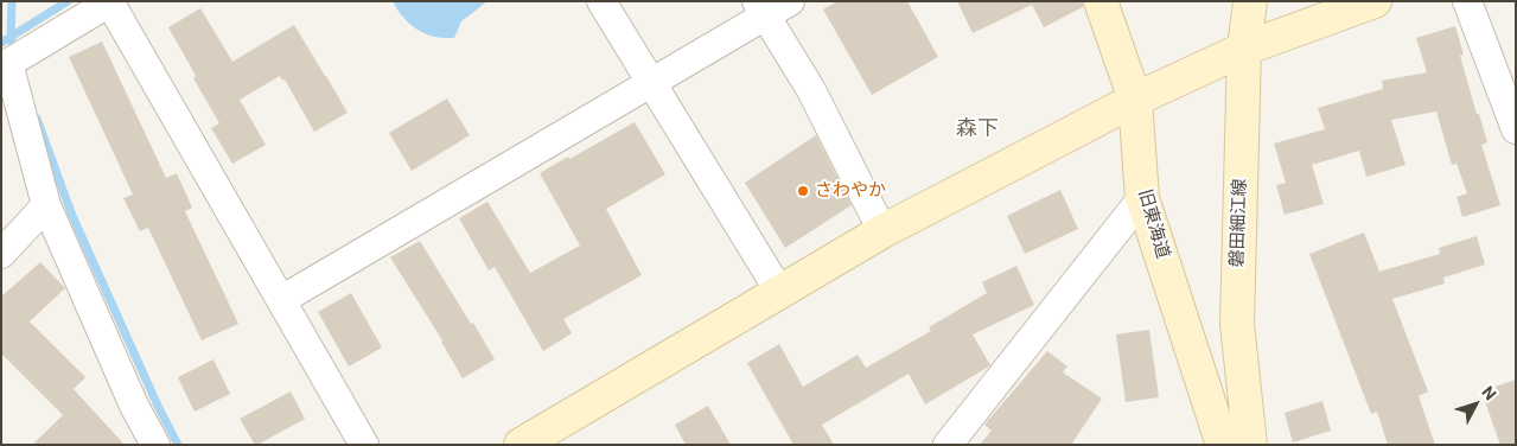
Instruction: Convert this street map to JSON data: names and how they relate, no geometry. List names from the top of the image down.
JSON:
{
  "streets": {
    "street": ["磐田細江線", "旧東海道"]
  },
  "districts": ["森下"],
  "places": ["さわやか"],
  "north": "top right"
}
